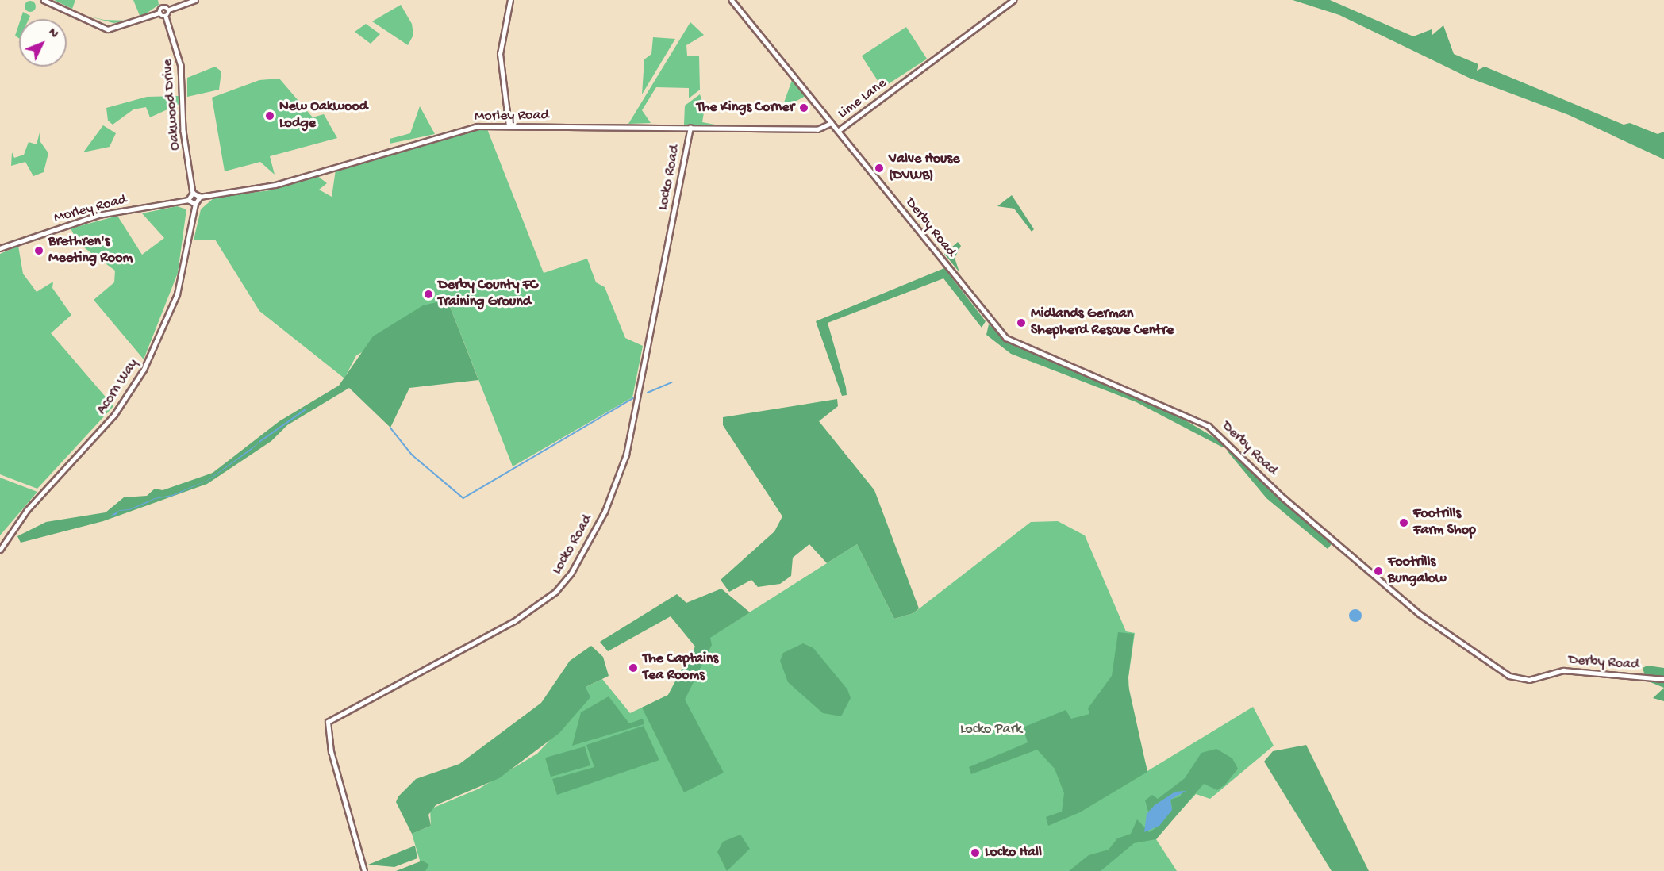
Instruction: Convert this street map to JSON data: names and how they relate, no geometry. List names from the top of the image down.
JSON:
{
  "streets": {
    "street": [
      "Lime Lane",
      "Oakwood Drive",
      "Morley Road",
      "Locko Road",
      "Derby Road",
      "Acorn Way"
    ]
  },
  "crossings": [
    ["Lime Lane", "Morley Road"],
    ["Lime Lane", "Derby Road"],
    ["Morley Road", "Locko Road"]
  ],
  "parks": ["Locko Park"],
  "places": [
    "The Kings Corner",
    "New Oakwood Lodge",
    "Valve House (DVWB)",
    "Brethren's Meeting Room",
    "Derby County FC Training Ground",
    "Midlands German Shepherd Rescue Centre",
    "Footrills Farm Shop",
    "Footrills Bungalow",
    "The Captains Tea Rooms",
    "Locko Hall"
  ],
  "north": "top right"
}
